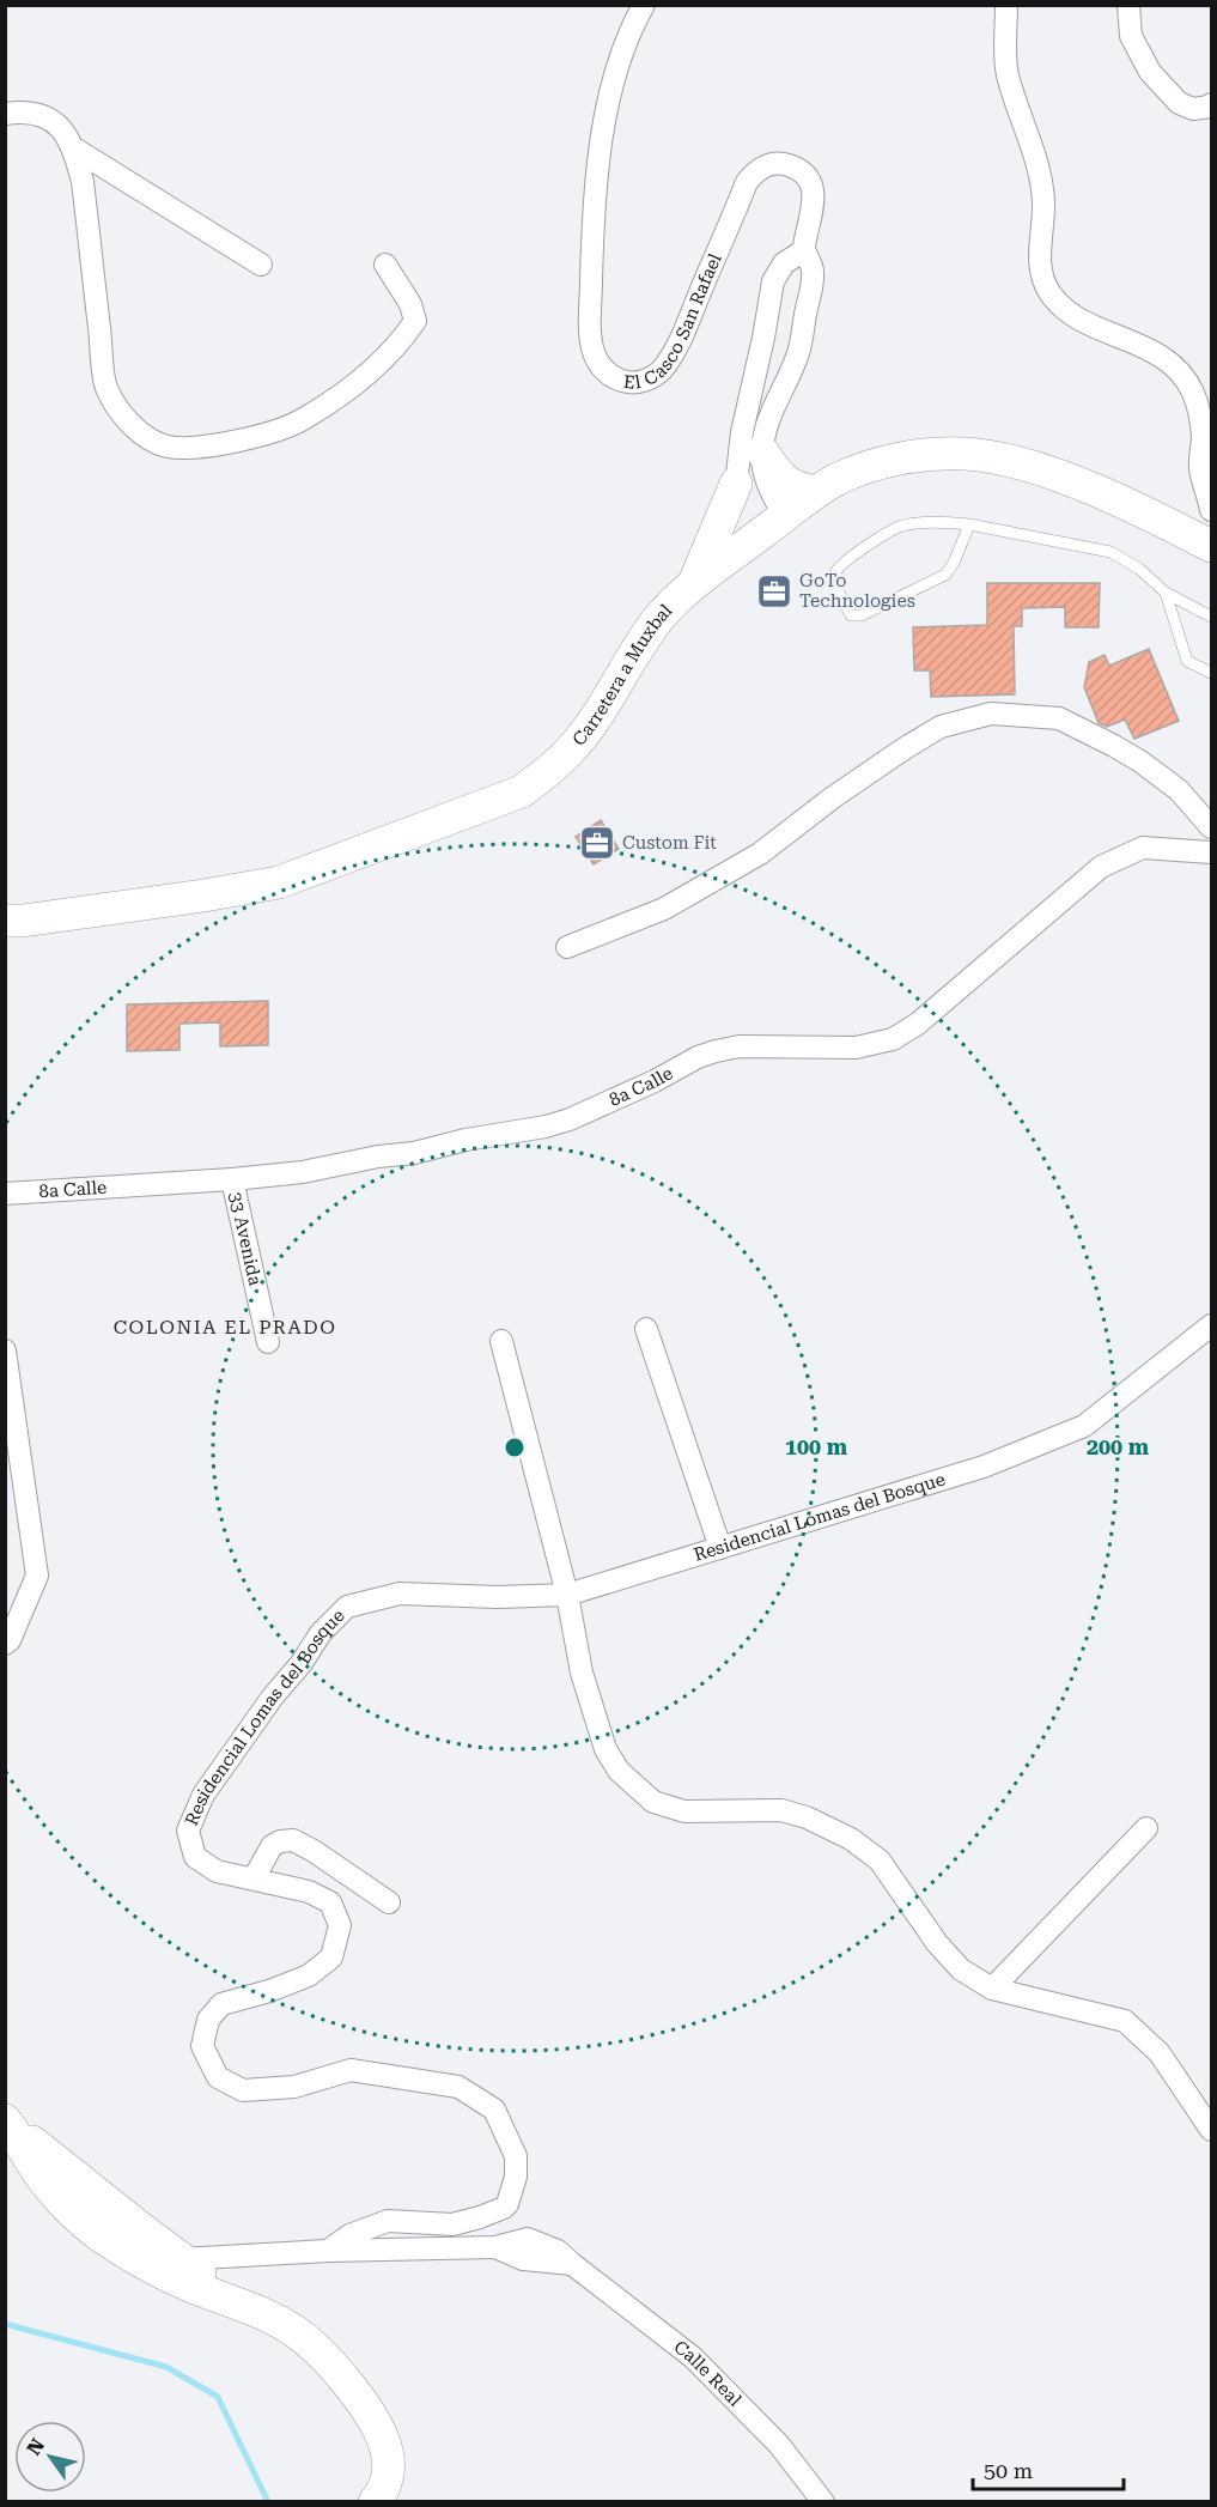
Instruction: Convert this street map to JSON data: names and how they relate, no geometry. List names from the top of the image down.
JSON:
{
  "streets": {
    "main road": ["Carretera a Muxbal"],
    "street": [
      "El Casco San Rafael",
      "8a Calle",
      "33 Avenida",
      "Residencial Lomas del Bosque",
      "Calle Real"
    ]
  },
  "crossings": [
    ["El Casco San Rafael", "Carretera a Muxbal"],
    ["8a Calle", "33 Avenida"],
    ["Residencial Lomas del Bosque", "Calle Real"]
  ],
  "districts": ["COLONIA EL PRADO"],
  "places": {
    "office": ["GoTo Technologies", "Custom Fit"]
  },
  "scale_bar": "50 m",
  "north": "top left",
  "rings": ["100 m", "200 m"]
}
